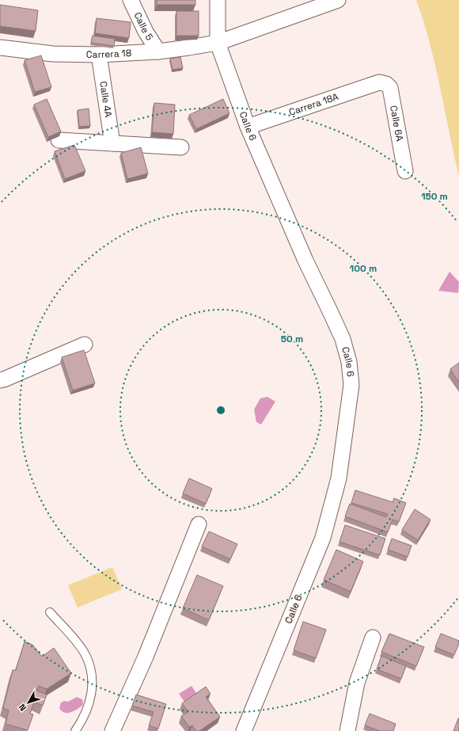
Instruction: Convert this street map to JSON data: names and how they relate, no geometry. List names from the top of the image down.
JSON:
{
  "streets": {
    "street": [
      "Calle 5",
      "Carrera 18",
      "Calle 4A",
      "Carrera 18A",
      "Calle 6A",
      "Calle 6"
    ]
  },
  "crossings": [
    ["Calle 5", "Carrera 18"],
    ["Carrera 18", "Calle 4A"],
    ["Carrera 18", "Calle 6"],
    ["Carrera 18A", "Calle 6A"],
    ["Carrera 18A", "Calle 6"]
  ],
  "north": "bottom left",
  "rings": ["150 m", "100 m", "50 m"]
}
